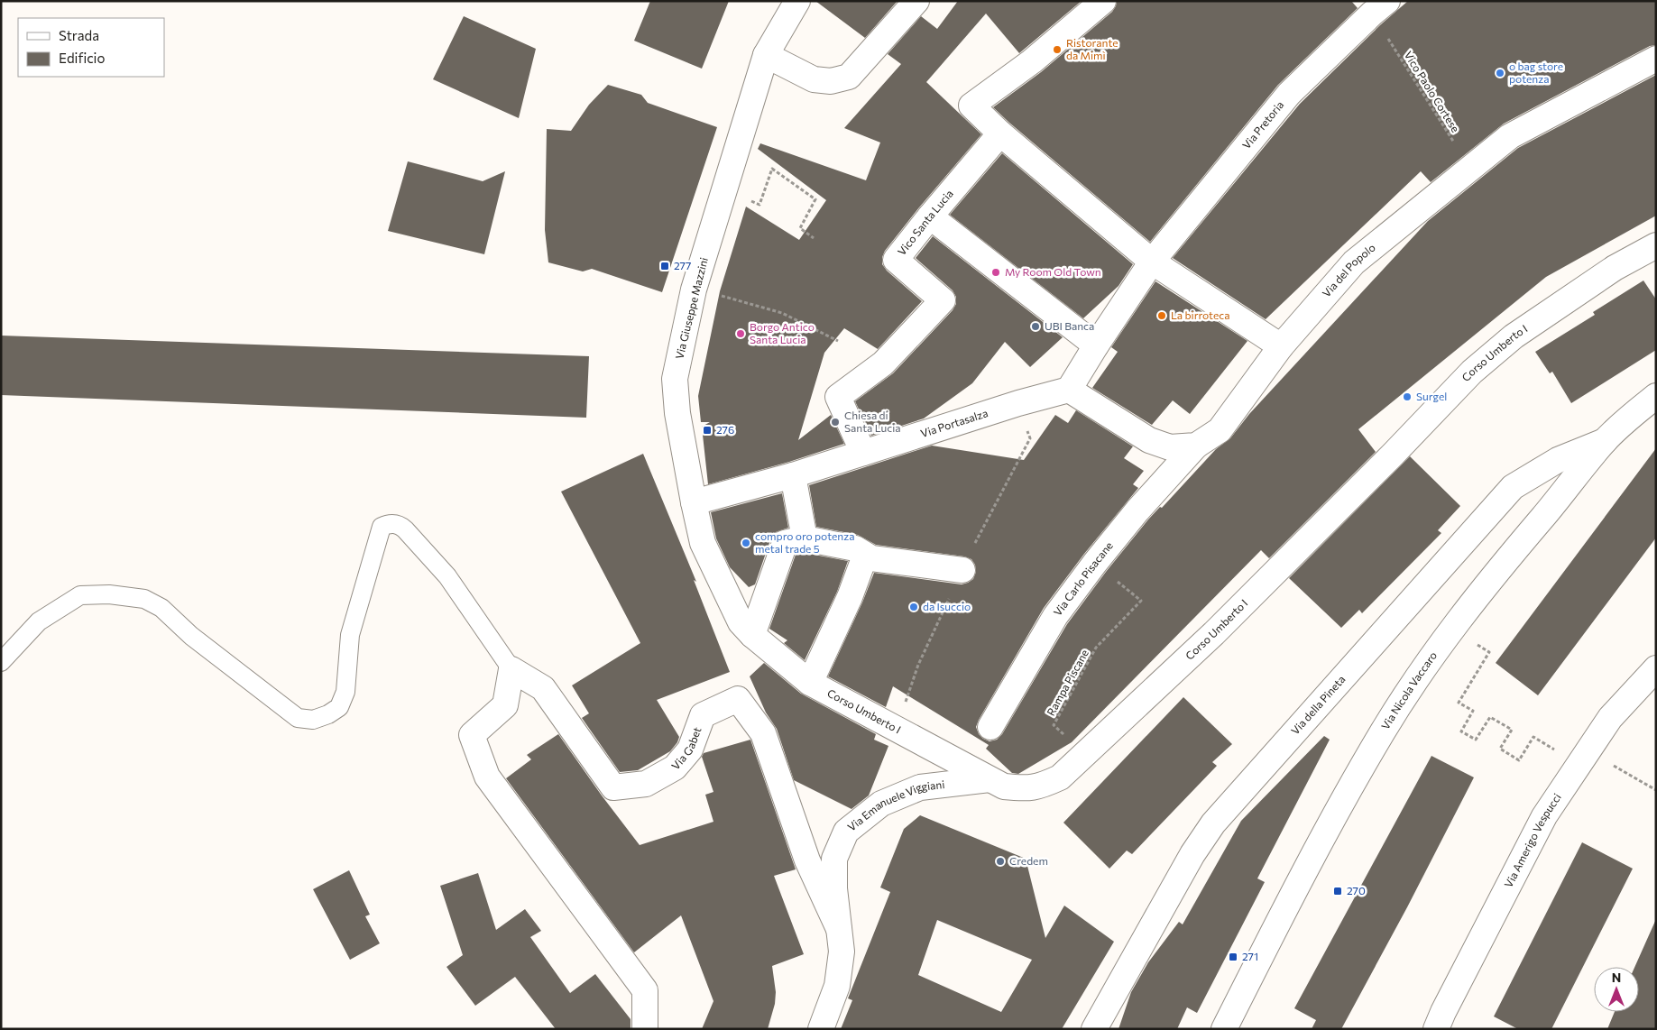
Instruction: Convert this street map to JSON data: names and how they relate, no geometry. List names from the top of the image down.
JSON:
{
  "streets": {
    "street": [
      "Via Pretoria",
      "Vico Santa Lucia",
      "Via del Popolo",
      "Via Giuseppe Mazzini",
      "Corso Umberto I",
      "Via Portasalza",
      "Via Carlo Pisacane",
      "Via Nicola Vaccaro",
      "Via della Pineta",
      "Via Gabet",
      "Via Emanuele Viggiani",
      "Via Amerigo Vespucci"
    ],
    "path": ["Vico Paolo Cortese", "Rampa Piscane"]
  },
  "crossings": [
    ["Vico Paolo Cortese", "Via Pretoria"],
    ["Vico Paolo Cortese", "Via del Popolo"],
    ["Vico Santa Lucia", "Via Portasalza"],
    ["Via del Popolo", "Via Portasalza"],
    ["Via del Popolo", "Via Carlo Pisacane"],
    ["Via Giuseppe Mazzini", "Corso Umberto I"],
    ["Via Giuseppe Mazzini", "Via Portasalza"],
    ["Corso Umberto I", "Rampa Piscane"],
    ["Corso Umberto I", "Via Emanuele Viggiani"],
    ["Via Carlo Pisacane", "Rampa Piscane"],
    ["Via Nicola Vaccaro", "Via della Pineta"],
    ["Via Gabet", "Via Emanuele Viggiani"]
  ],
  "places": {
    "other": [
      "Ristorante da Mimì",
      "o bag store potenza",
      "My Room Old Town",
      "La birroteca",
      "UBI Banca",
      "Borgo Antico Santa Lucia",
      "Surgel",
      "Chiesa di Santa Lucia",
      "compro oro potenza metal trade 5",
      "da Isuccio",
      "Credem"
    ],
    "transit": [
      "277",
      "276",
      "270",
      "271"
    ]
  },
  "legend": ["Strada", "Edificio"],
  "north": "top"
}
